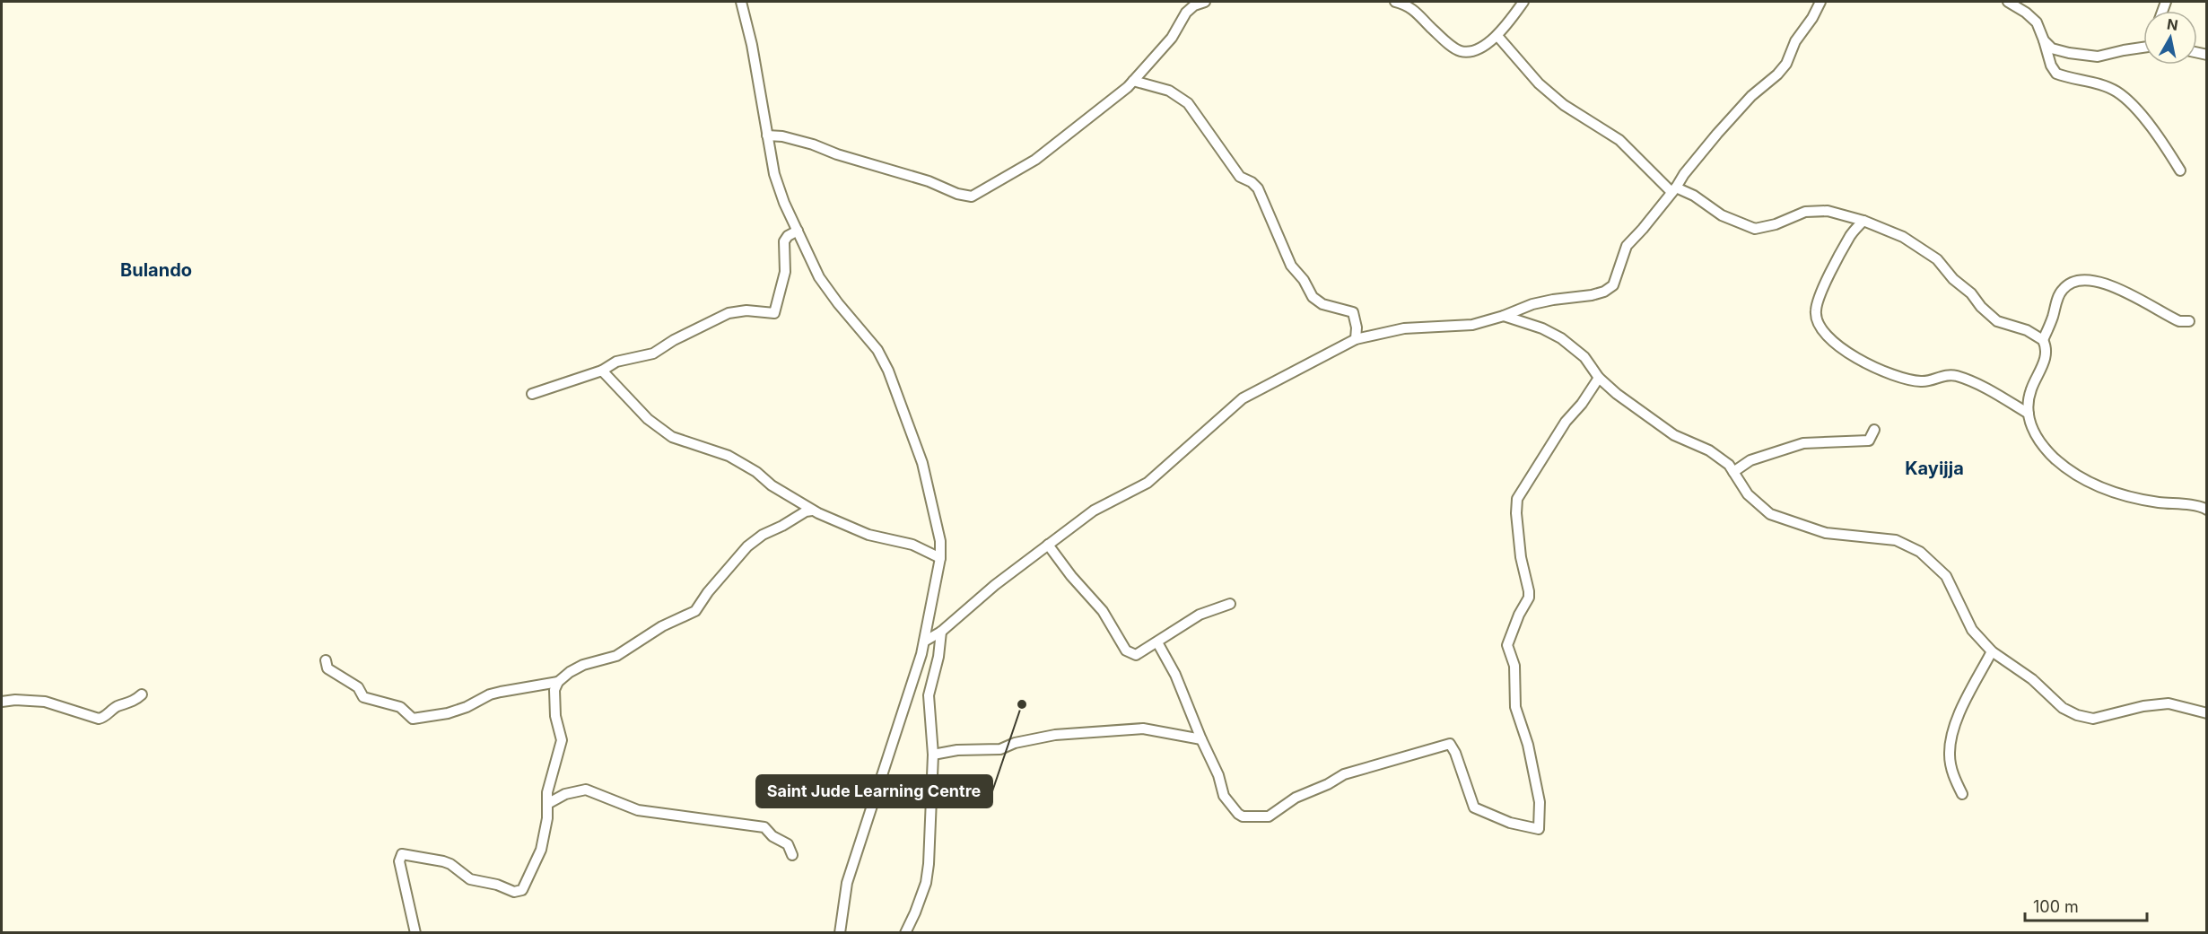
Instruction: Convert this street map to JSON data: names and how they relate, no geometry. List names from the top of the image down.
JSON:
{
  "districts": ["Bulando", "Kayijja"],
  "places": ["Saint Jude Learning Centre"],
  "scale_bar": "100 m",
  "north": "top"
}
